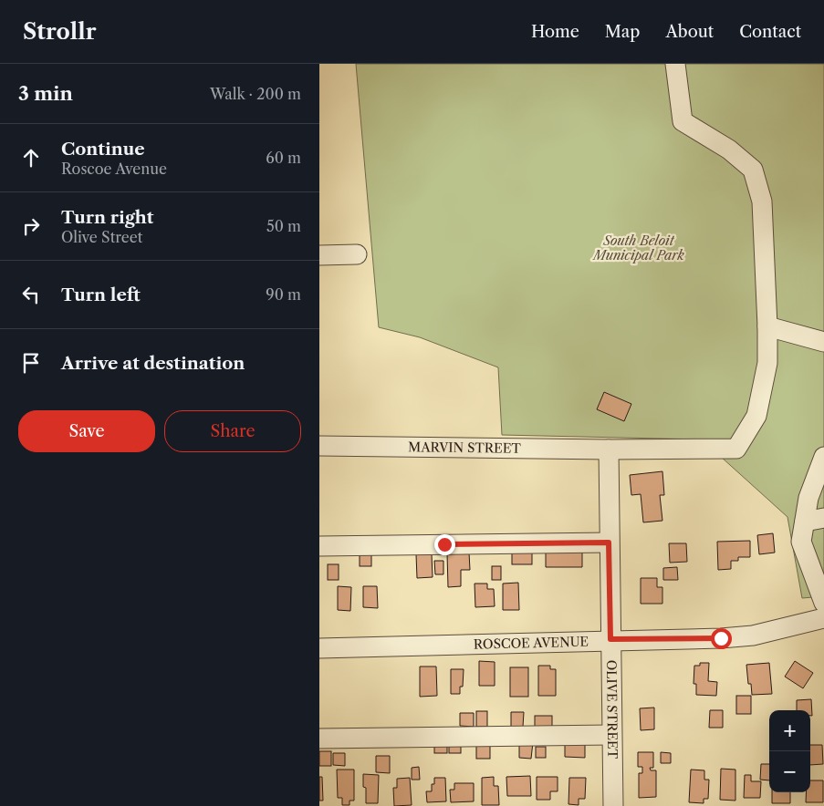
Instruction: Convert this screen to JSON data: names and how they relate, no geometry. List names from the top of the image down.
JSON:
{
  "streets": {
    "street": ["MARVIN STREET", "ROSCOE AVENUE", "OLIVE STREET"]
  },
  "crossings": [
    ["MARVIN STREET", "OLIVE STREET"],
    ["ROSCOE AVENUE", "OLIVE STREET"]
  ],
  "parks": ["South Beloit Municipal Park"],
  "page": {
    "header": "Strollr",
    "nav": [
      "Home",
      "Map",
      "About",
      "Contact"
    ],
    "heading": ["3 min", "Walk · 200 m"],
    "list": [
      ["Continue", "Roscoe Avenue", "60 m"],
      ["Turn right", "Olive Street", "50 m"],
      ["Turn left", "90 m"],
      "Arrive at destination"
    ],
    "buttons": ["Save", "Share"],
    "map_buttons": ["+", "−"]
  }
}
